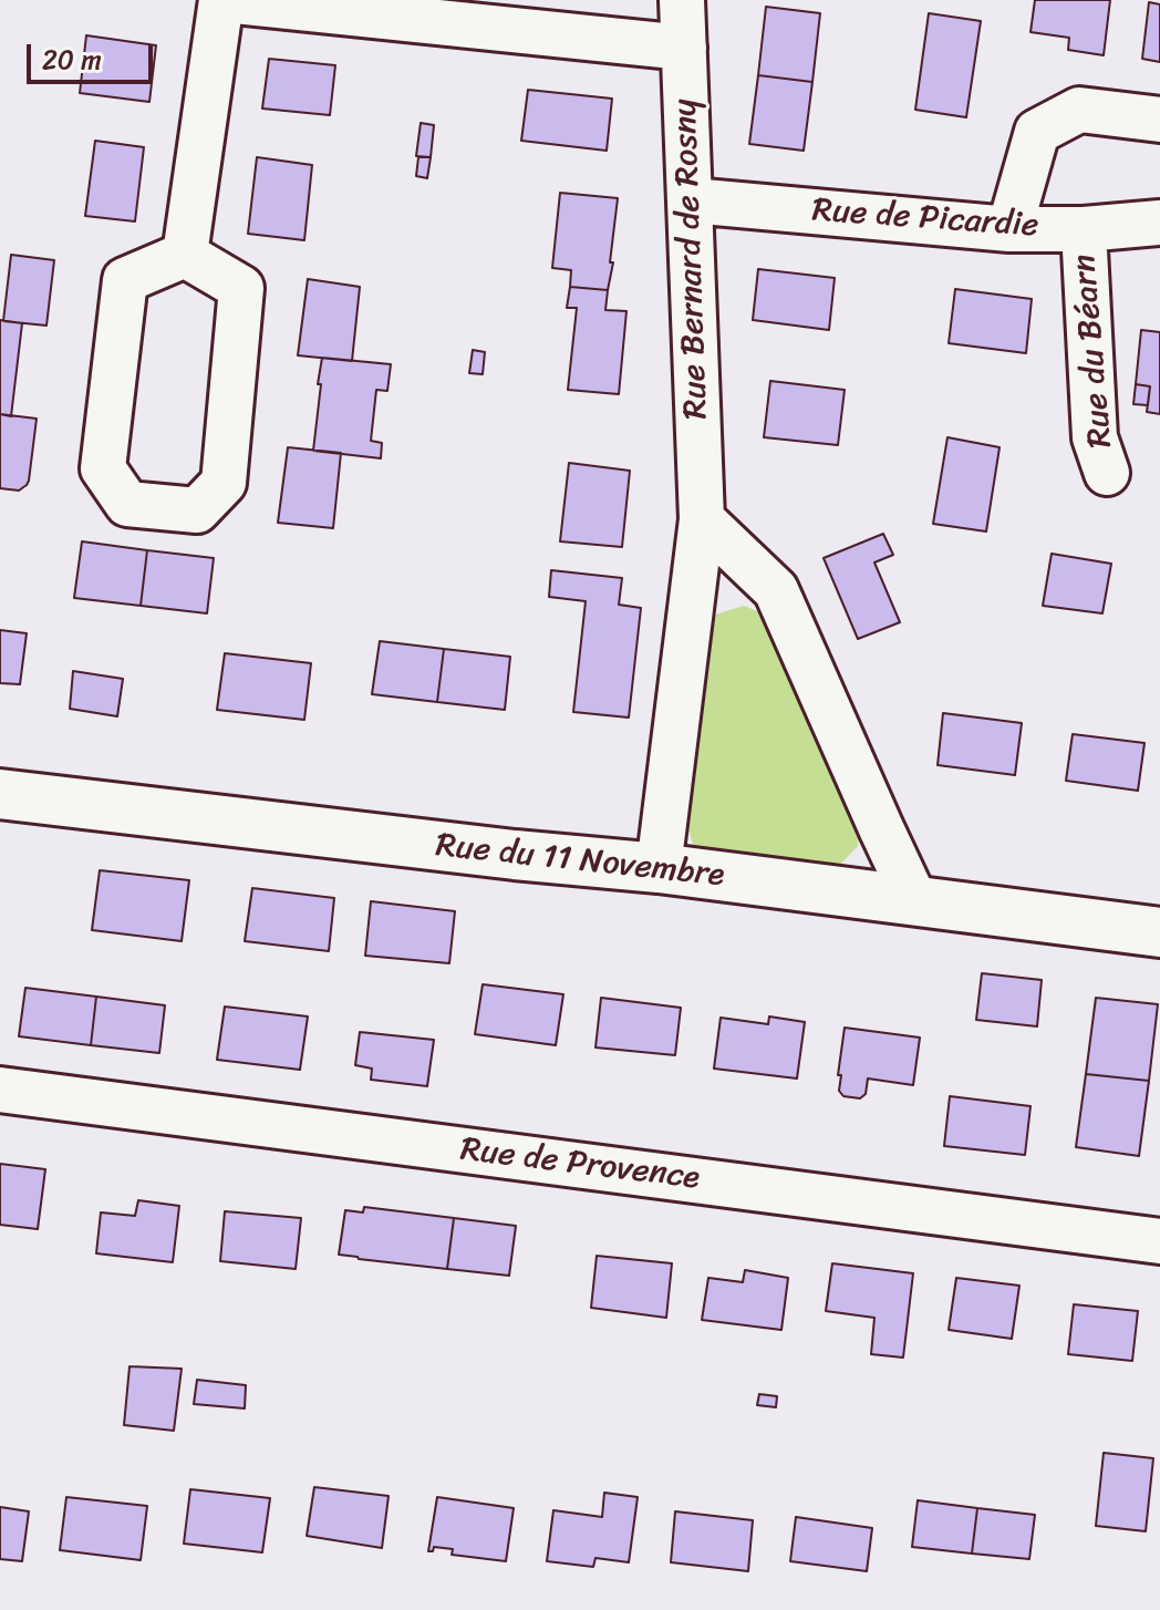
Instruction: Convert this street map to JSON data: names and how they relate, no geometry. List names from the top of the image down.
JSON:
{
  "streets": {
    "street": [
      "Rue de Picardie",
      "Rue Bernard de Rosny",
      "Rue du Béarn",
      "Rue du 11 Novembre",
      "Rue de Provence"
    ]
  },
  "crossings": [
    ["Rue de Picardie", "Rue Bernard de Rosny"],
    ["Rue de Picardie", "Rue du Béarn"],
    ["Rue Bernard de Rosny", "Rue du 11 Novembre"]
  ],
  "scale_bar": "20 m"
}
